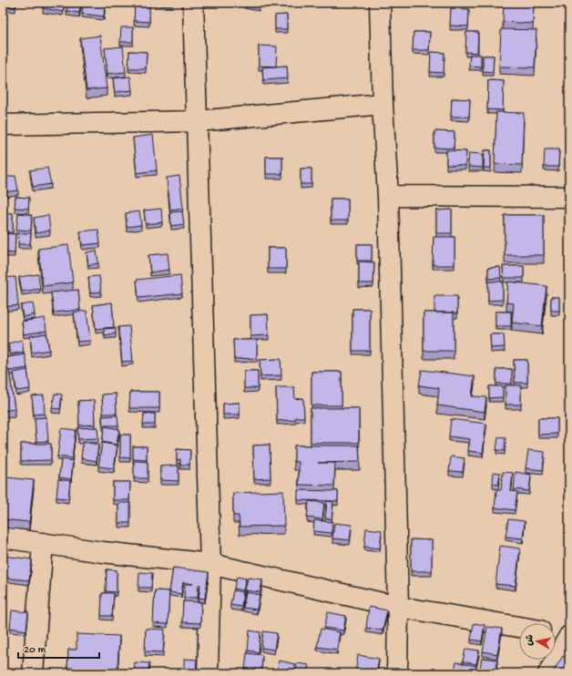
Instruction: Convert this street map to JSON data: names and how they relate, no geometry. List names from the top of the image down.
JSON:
{
  "scale_bar": "20 m",
  "north": "left"
}
